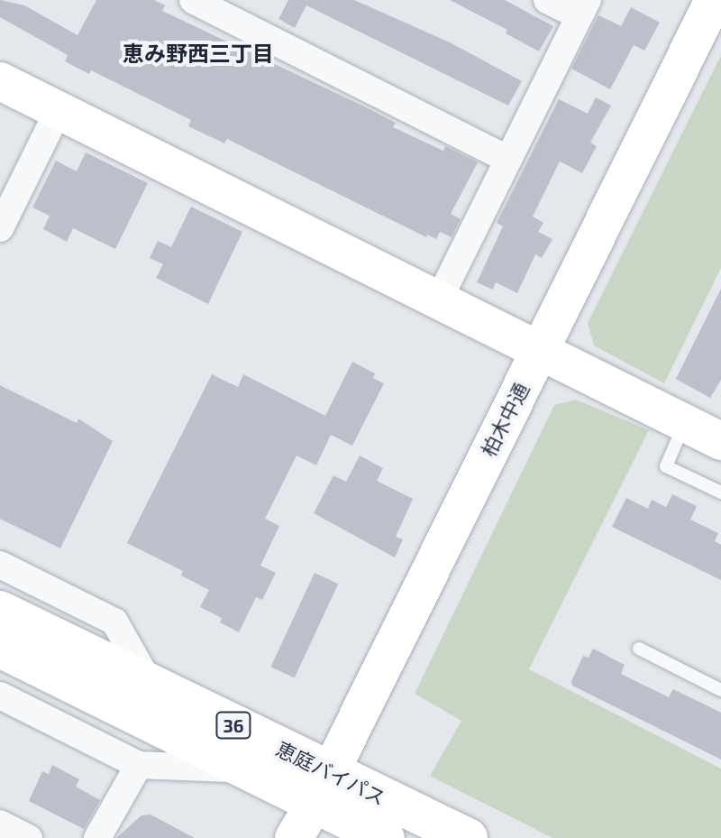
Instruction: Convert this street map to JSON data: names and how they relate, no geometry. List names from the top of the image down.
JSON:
{
  "streets": {
    "highway": ["36", "恵庭バイパス"],
    "street": ["柏木中通"]
  },
  "crossings": [
    ["柏木中通", "恵庭バイパス"]
  ],
  "districts": ["恵み野西三丁目"]
}
